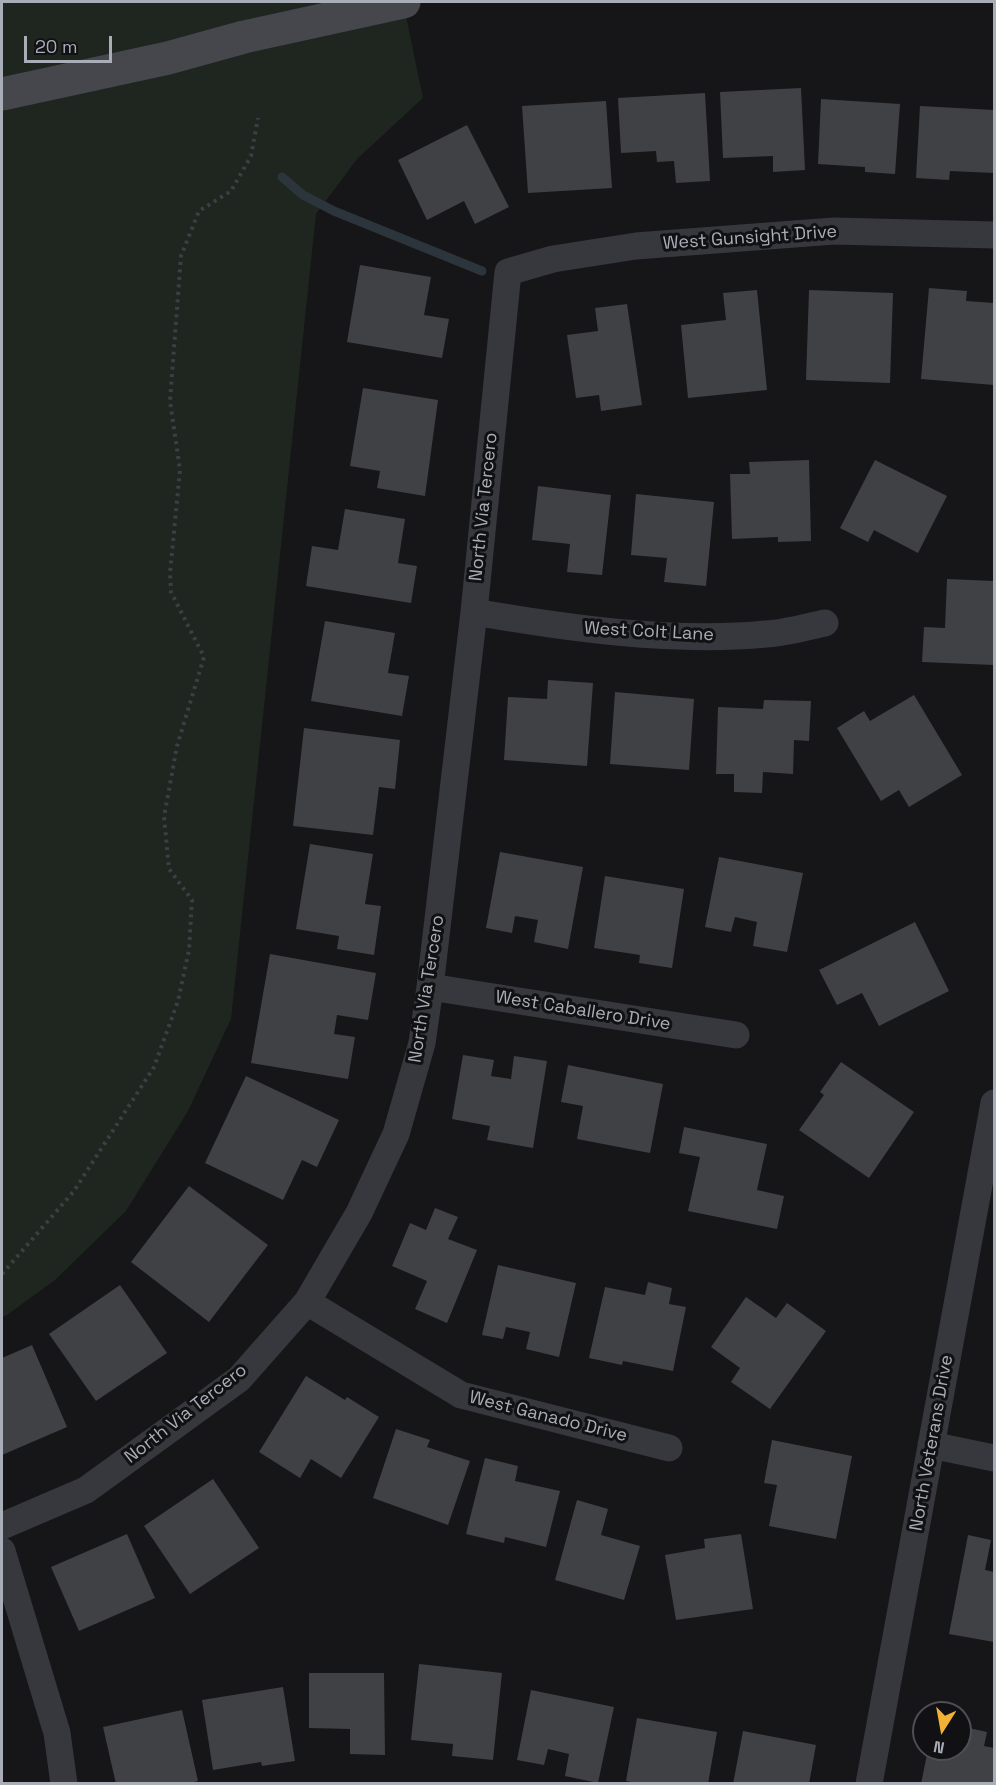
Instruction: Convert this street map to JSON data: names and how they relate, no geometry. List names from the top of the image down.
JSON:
{
  "streets": {
    "street": [
      "West Gunsight Drive",
      "North Via Tercero",
      "West Colt Lane",
      "West Caballero Drive",
      "West Ganado Drive",
      "North Veterans Drive"
    ]
  },
  "crossings": [
    ["West Gunsight Drive", "North Via Tercero"],
    ["North Via Tercero", "West Colt Lane"],
    ["North Via Tercero", "West Caballero Drive"],
    ["North Via Tercero", "West Ganado Drive"]
  ],
  "scale_bar": "20 m",
  "north": "bottom"
}
